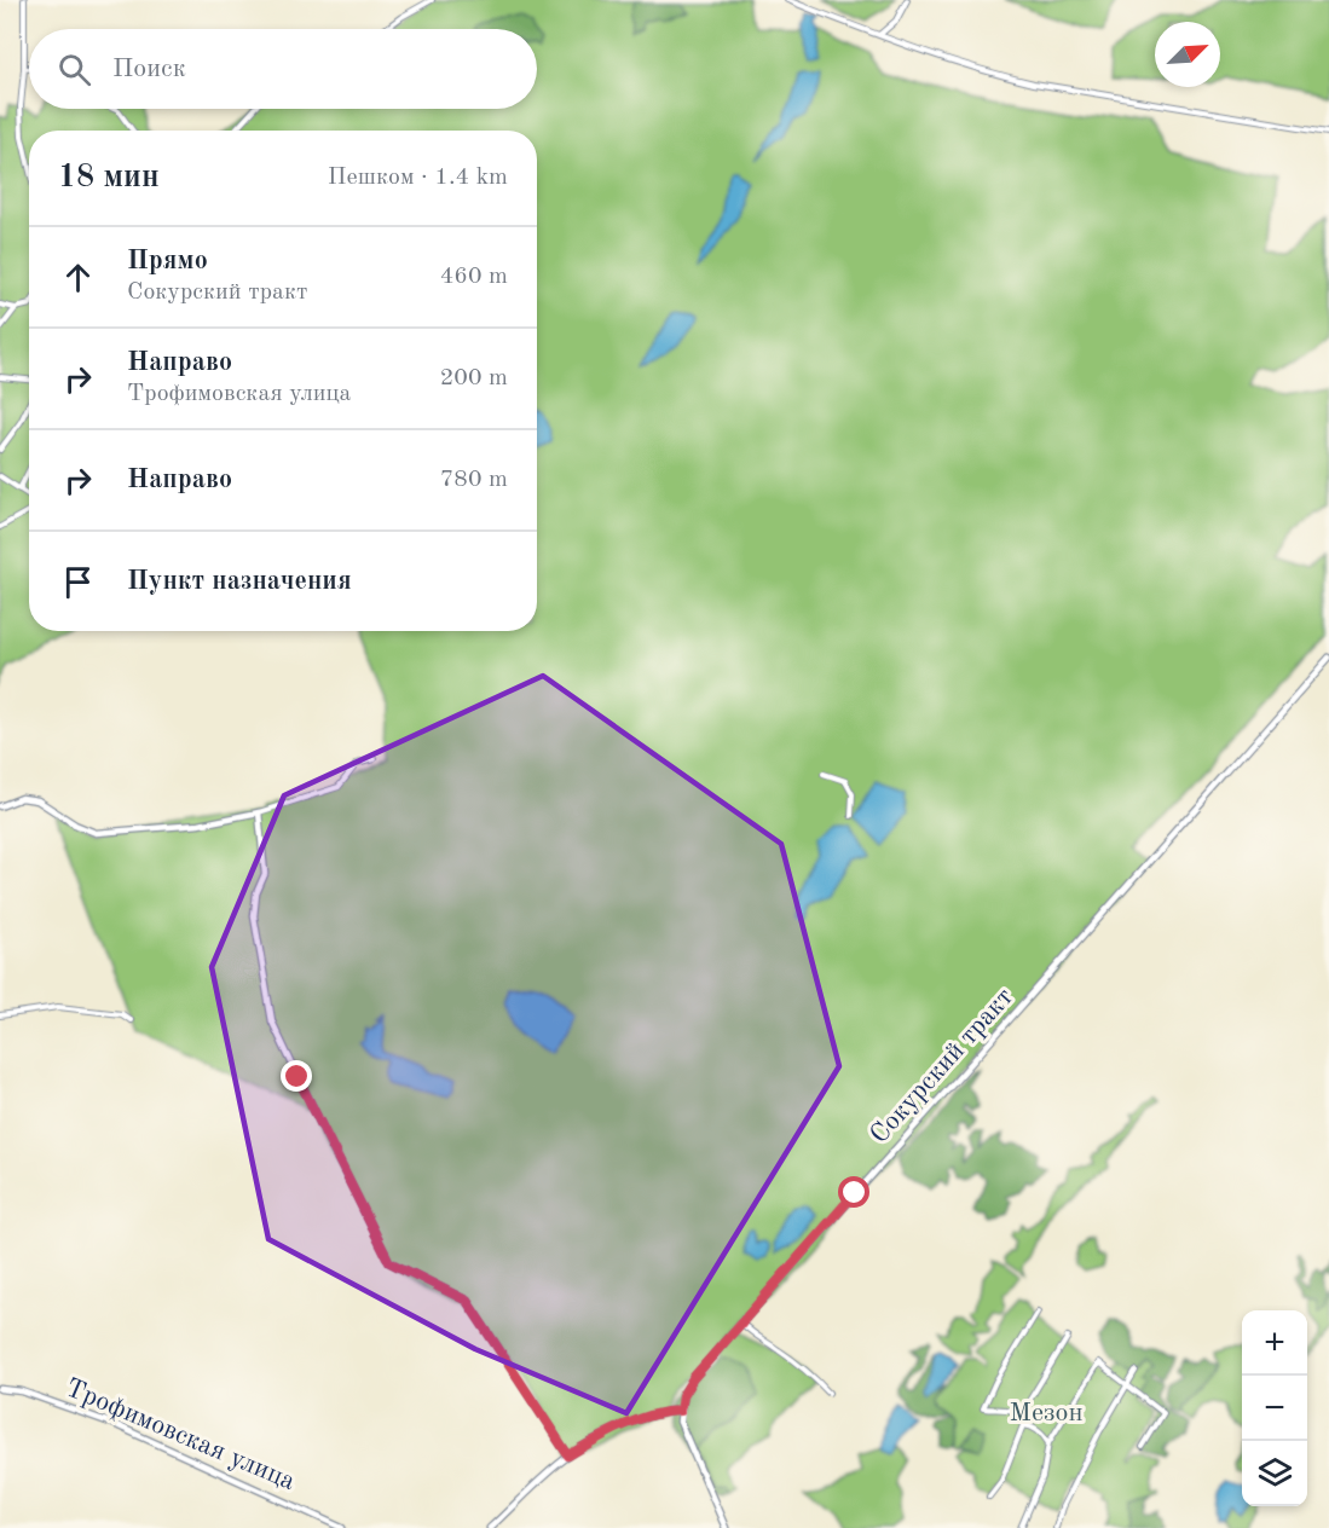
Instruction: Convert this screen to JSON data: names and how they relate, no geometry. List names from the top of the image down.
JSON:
{
  "streets": {
    "street": ["Сокурский тракт", "Трофимовская улица"]
  },
  "parks": ["Мезон"],
  "north": "top right",
  "page": {
    "search": "Поиск",
    "heading": ["18 мин", "Пешком · 1.4 km"],
    "list": [
      ["Прямо", "Сокурский тракт", "460 m"],
      ["Направо", "Трофимовская улица", "200 m"],
      ["Направо", "780 m"],
      "Пункт назначения"
    ],
    "map_buttons": ["+", "−"]
  }
}
